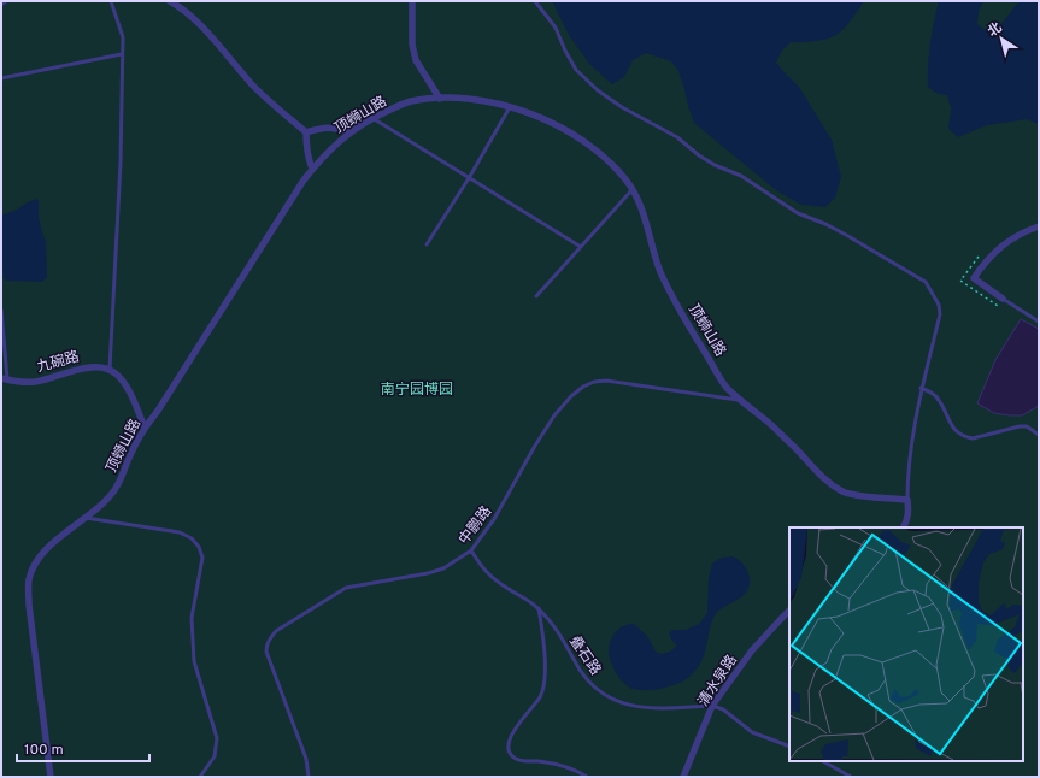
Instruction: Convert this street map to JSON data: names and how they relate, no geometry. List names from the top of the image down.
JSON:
{
  "streets": {
    "street": ["顶蛳山路", "九碗路", "清水泉路"],
    "lane": ["中鹏路", "叠石路"]
  },
  "crossings": [
    ["顶蛳山路", "中鹏路"],
    ["中鹏路", "叠石路"],
    ["叠石路", "清水泉路"]
  ],
  "parks": ["南宁园博园"],
  "scale_bar": "100 m",
  "north": "top left"
}
